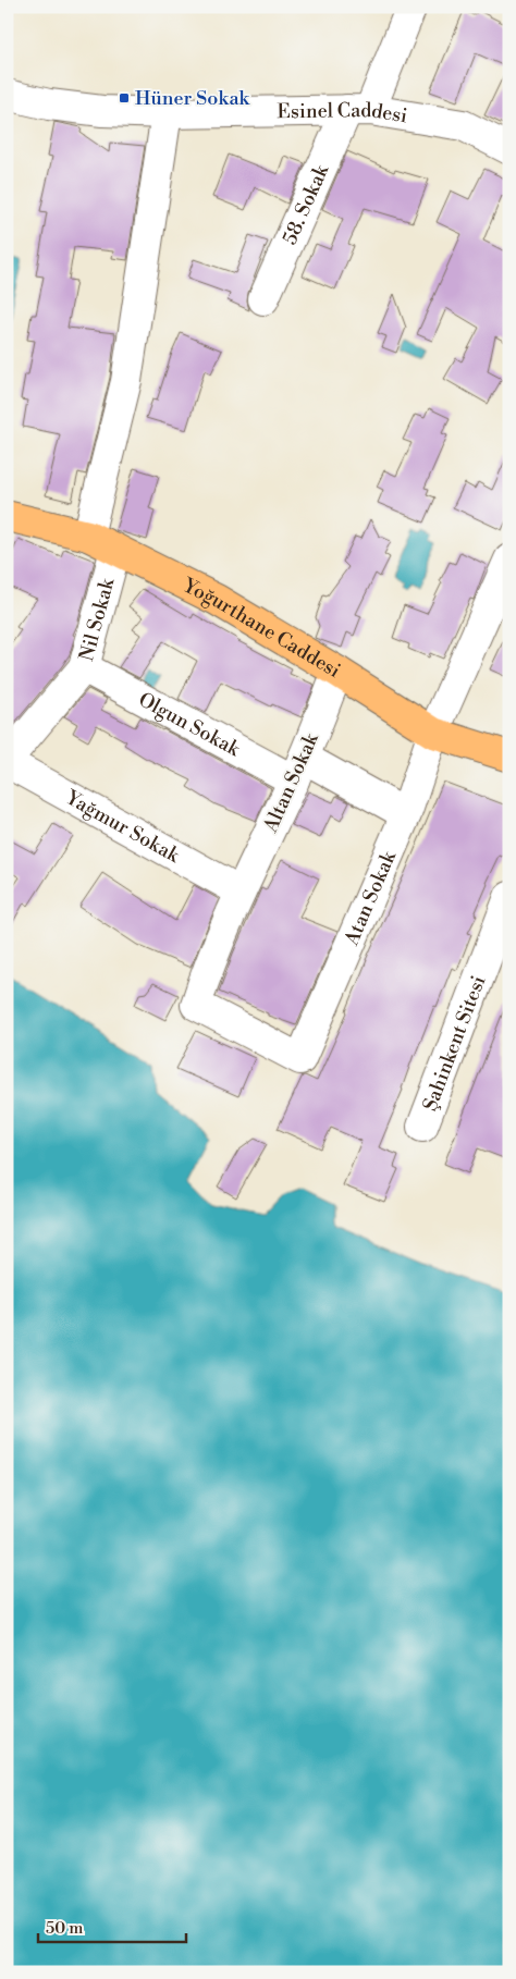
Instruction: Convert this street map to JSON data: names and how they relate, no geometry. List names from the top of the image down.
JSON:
{
  "streets": {
    "main road": ["Yoğurthane Caddesi"],
    "street": [
      "Esinel Caddesi",
      "58. Sokak",
      "Nil Sokak",
      "Olgun Sokak",
      "Altan Sokak",
      "Yağmur Sokak",
      "Atan Sokak",
      "Şahinkent Sitesi"
    ]
  },
  "crossings": [
    ["Esinel Caddesi", "58. Sokak"],
    ["Nil Sokak", "Yoğurthane Caddesi"],
    ["Nil Sokak", "Olgun Sokak"],
    ["Nil Sokak", "Yağmur Sokak"],
    ["Yoğurthane Caddesi", "Altan Sokak"],
    ["Yoğurthane Caddesi", "Atan Sokak"],
    ["Olgun Sokak", "Altan Sokak"],
    ["Olgun Sokak", "Atan Sokak"],
    ["Altan Sokak", "Yağmur Sokak"],
    ["Altan Sokak", "Atan Sokak"]
  ],
  "places": {
    "transit": ["Hüner Sokak"]
  },
  "scale_bar": "50 m"
}
